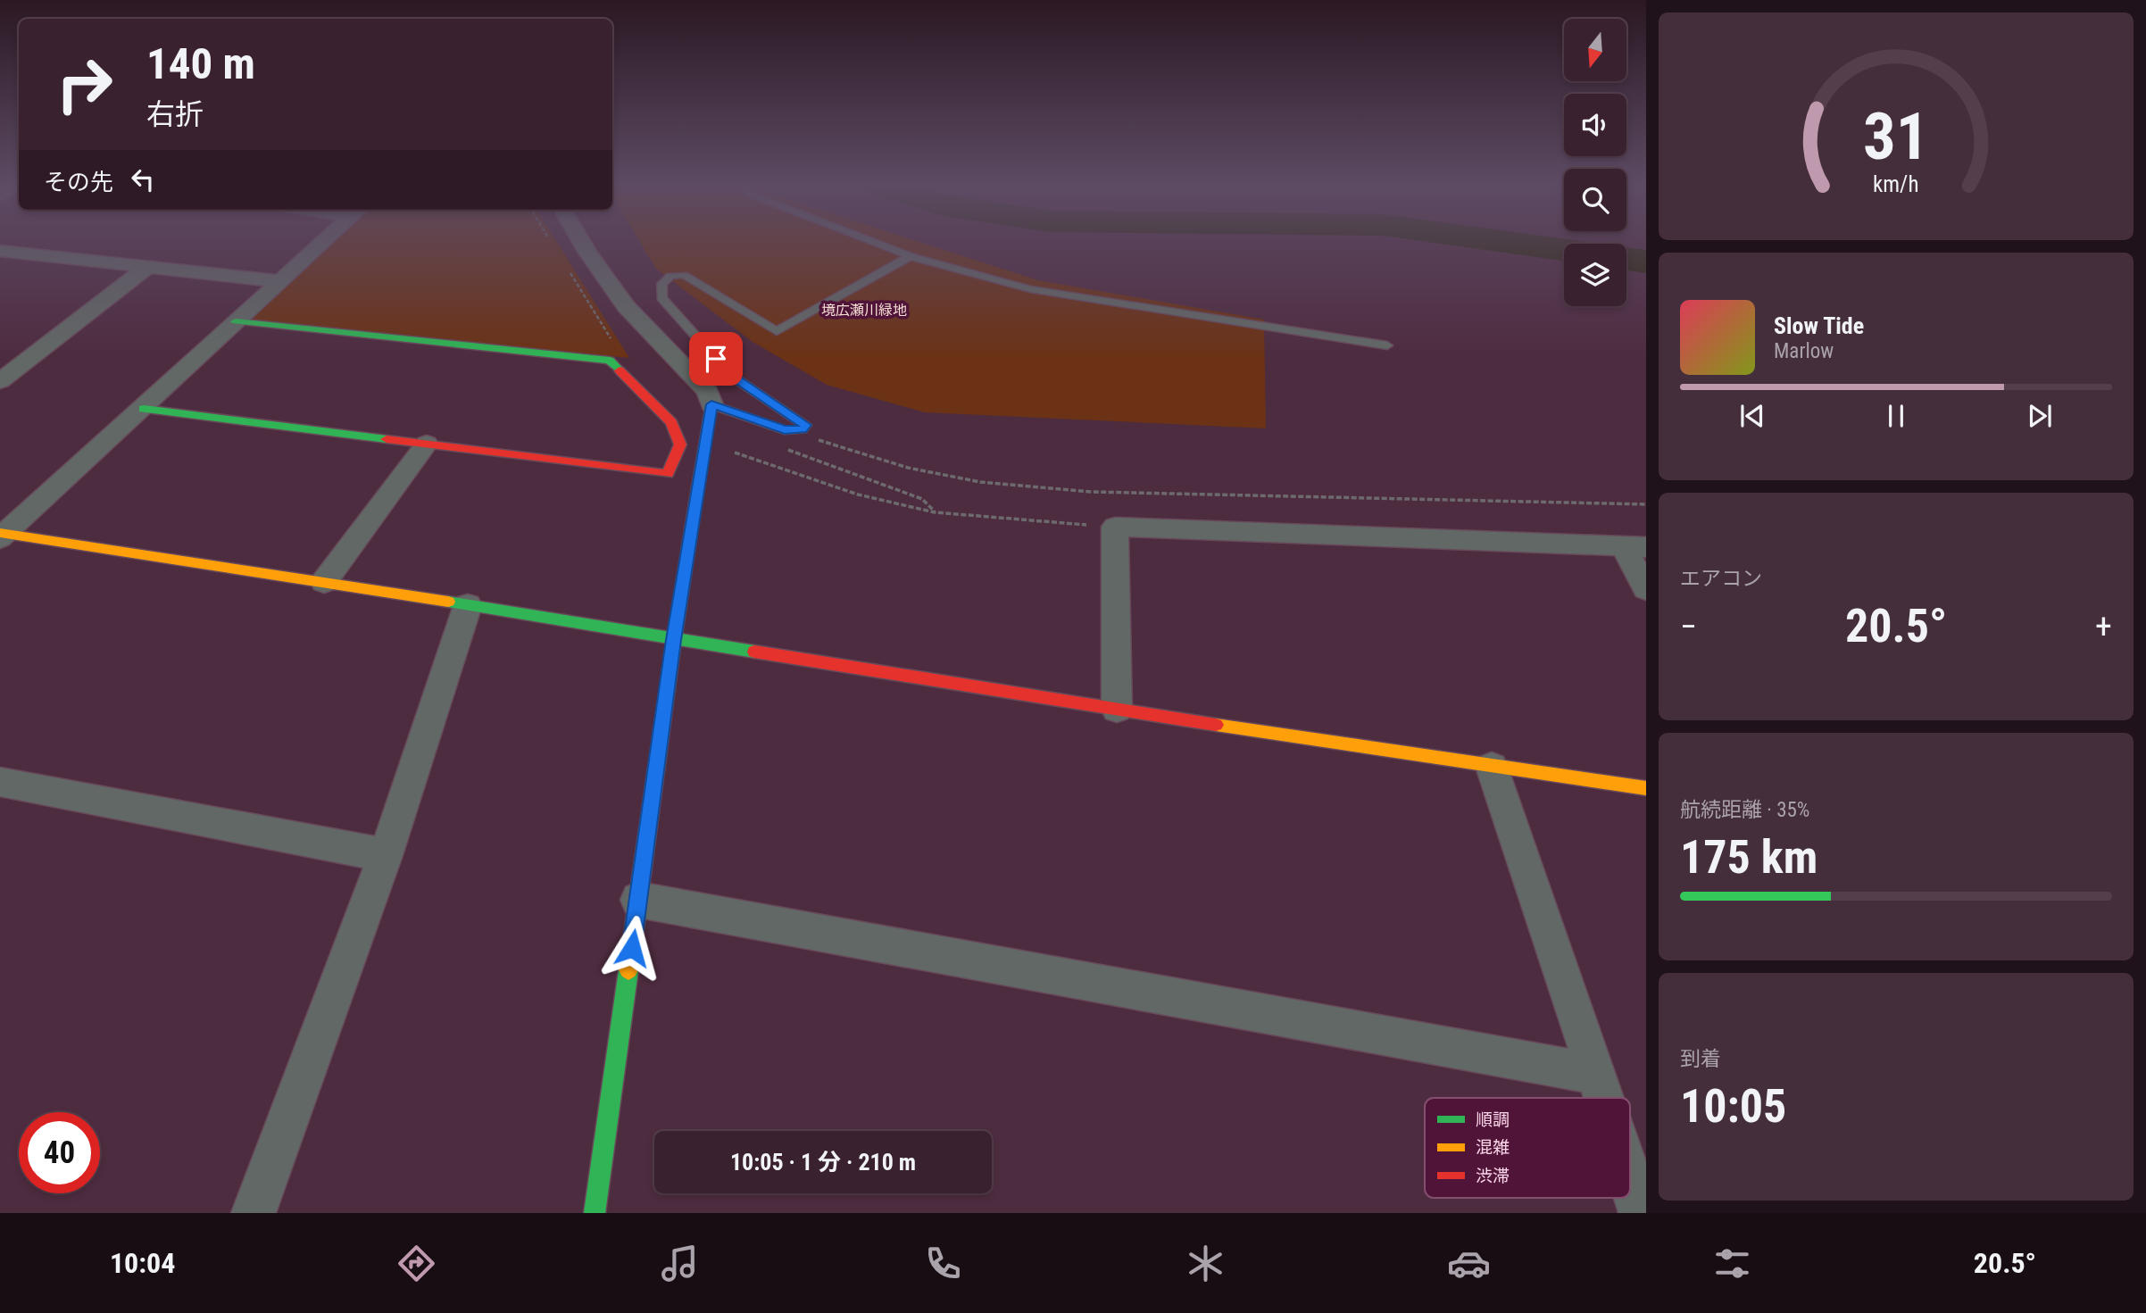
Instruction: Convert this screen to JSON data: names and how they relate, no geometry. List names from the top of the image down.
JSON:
{
  "parks": ["境広瀬川緑地"],
  "legend": ["順調", "混雑", "渋滞"],
  "north": "bottom",
  "page": {
    "turn": ["140 m", "右折"],
    "then": "その先",
    "song": ["Slow Tide", "Marlow"],
    "tile": [
      "エアコン",
      ["航続距離 · 35%", "175 km"],
      ["到着", "10:05"]
    ],
    "heat": ["−", "20.5°", "+"],
    "limit": "40",
    "trip": "10:05 · 1 分 · 210 m",
    "tabs": ["10:04", "20.5°"],
    "gauge": ["31", "km/h"]
  }
}
